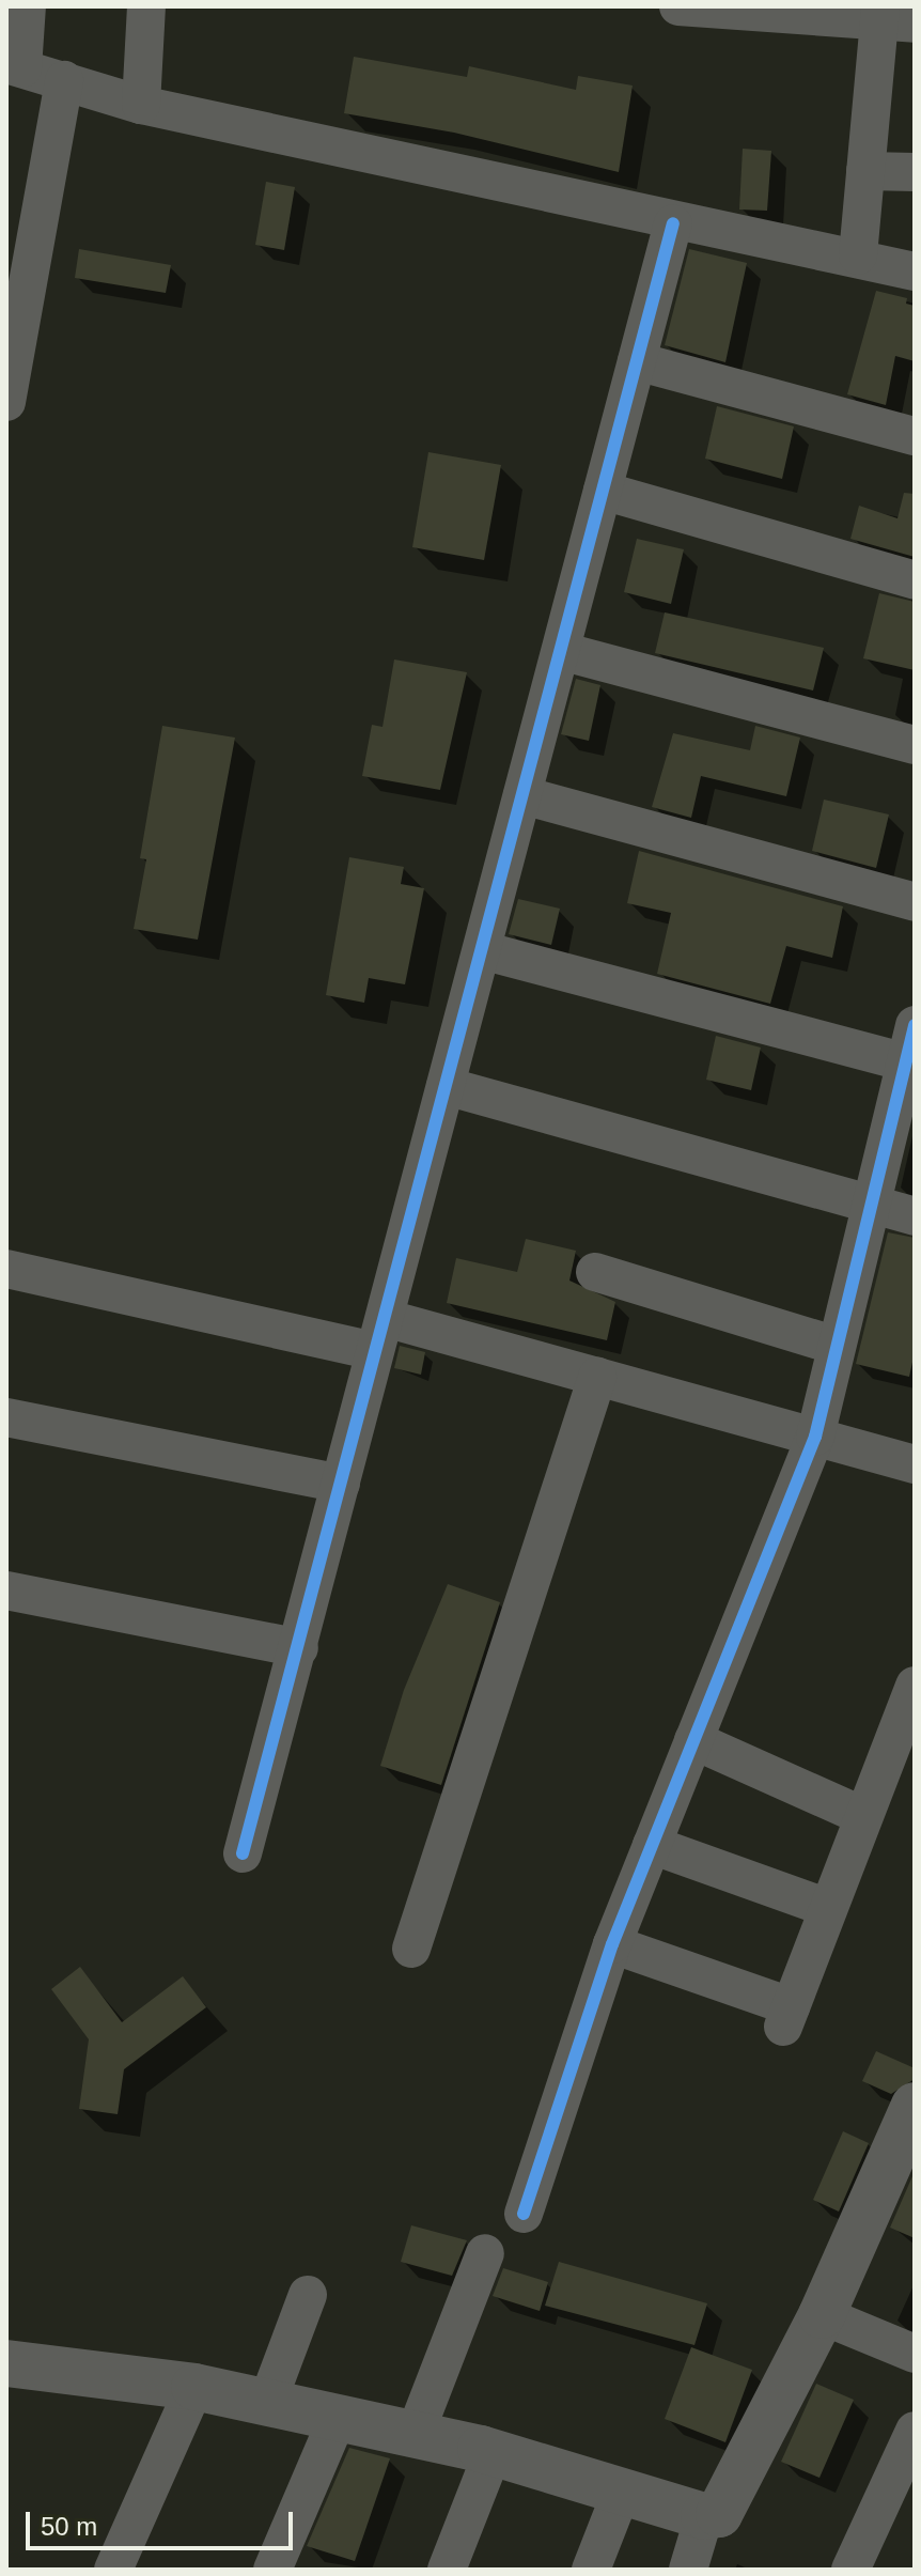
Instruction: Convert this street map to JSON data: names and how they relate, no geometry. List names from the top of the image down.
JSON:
{
  "scale_bar": "50 m"
}
